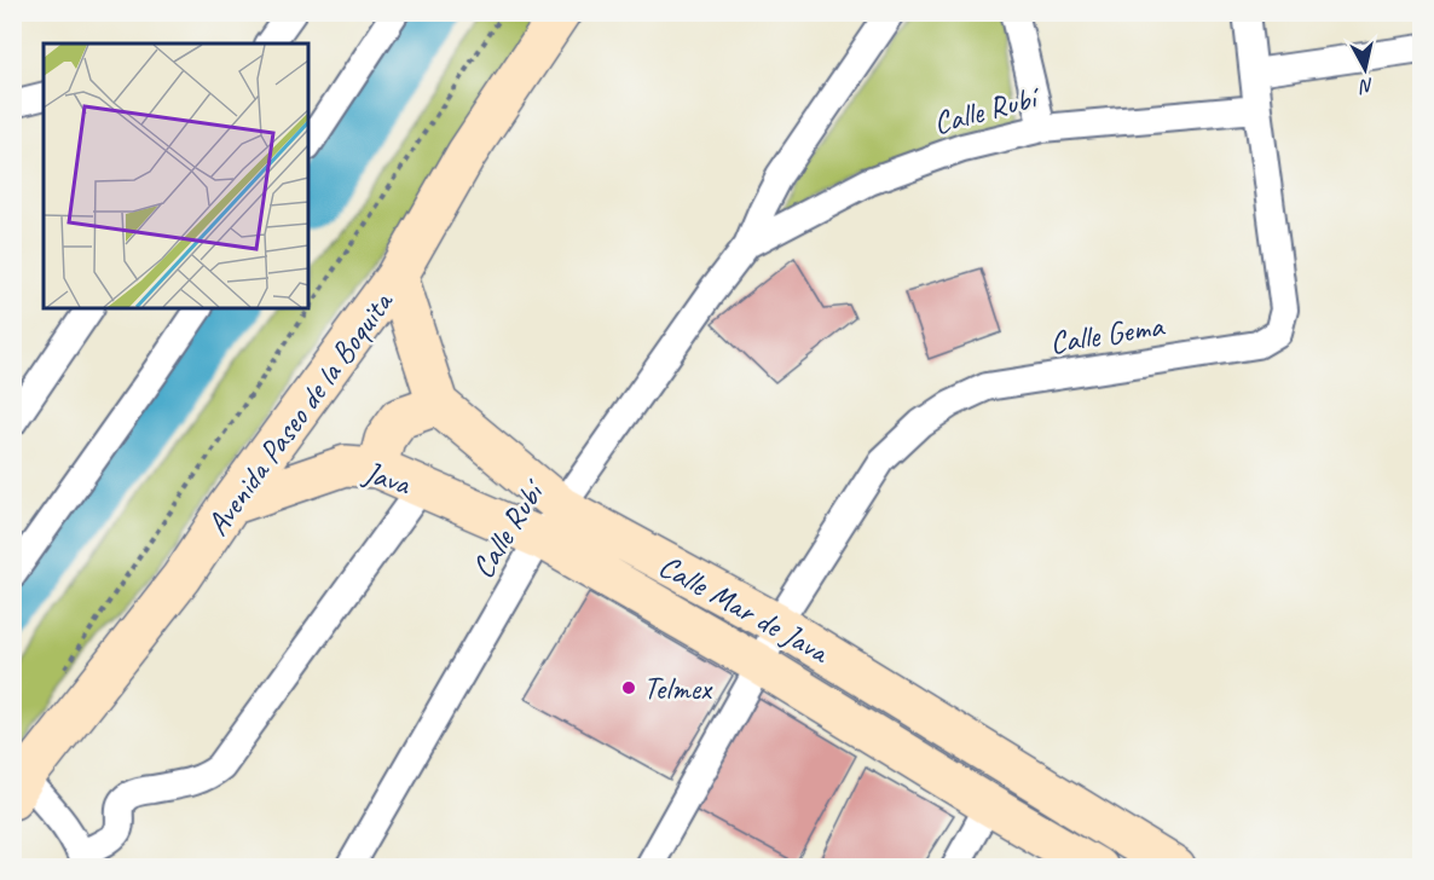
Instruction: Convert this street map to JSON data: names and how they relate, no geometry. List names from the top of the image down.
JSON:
{
  "streets": {
    "street": [
      "Calle Rubí",
      "Calle Gema",
      "Avenida Paseo de la Boquita",
      "Java",
      "Calle Mar de Java"
    ]
  },
  "crossings": [
    ["Calle Rubí", "Calle Gema"],
    ["Calle Rubí", "Java"],
    ["Calle Rubí", "Calle Mar de Java"],
    ["Calle Gema", "Calle Mar de Java"],
    ["Avenida Paseo de la Boquita", "Java"],
    ["Java", "Calle Mar de Java"]
  ],
  "places": ["Telmex"],
  "north": "bottom"
}
